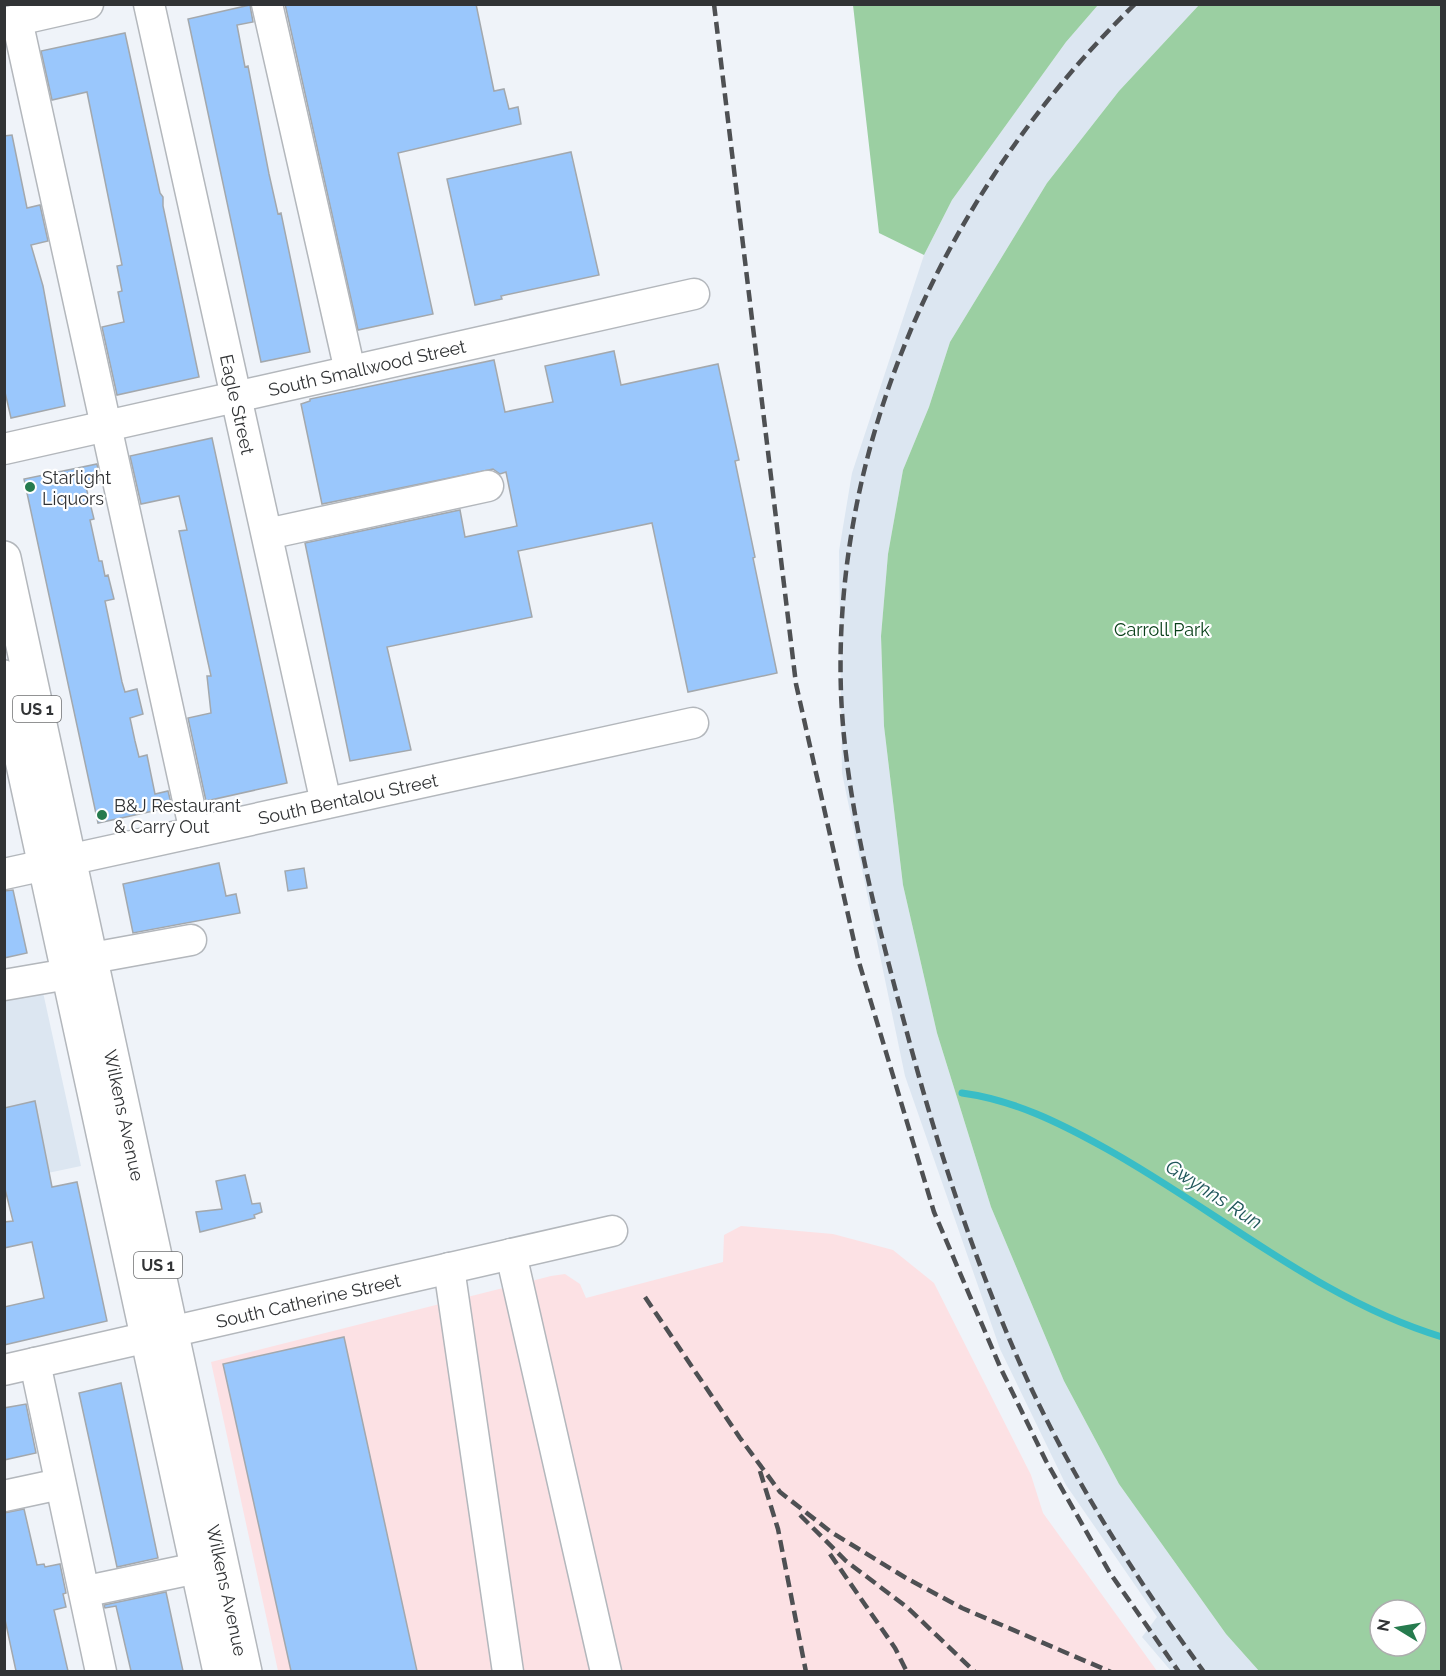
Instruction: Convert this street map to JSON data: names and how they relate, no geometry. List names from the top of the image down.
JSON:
{
  "streets": {
    "main road": ["US 1", "Wilkens Avenue"],
    "street": [
      "South Smallwood Street",
      "Eagle Street",
      "South Bentalou Street",
      "South Catherine Street"
    ]
  },
  "crossings": [
    ["South Smallwood Street", "Eagle Street"],
    ["Eagle Street", "South Bentalou Street"],
    ["South Bentalou Street", "Wilkens Avenue"],
    ["Wilkens Avenue", "South Catherine Street"]
  ],
  "water": ["Gwynns Run"],
  "parks": ["Carroll Park"],
  "places": ["Starlight Liquors", "B&J Restaurant & Carry Out"],
  "north": "left"
}
